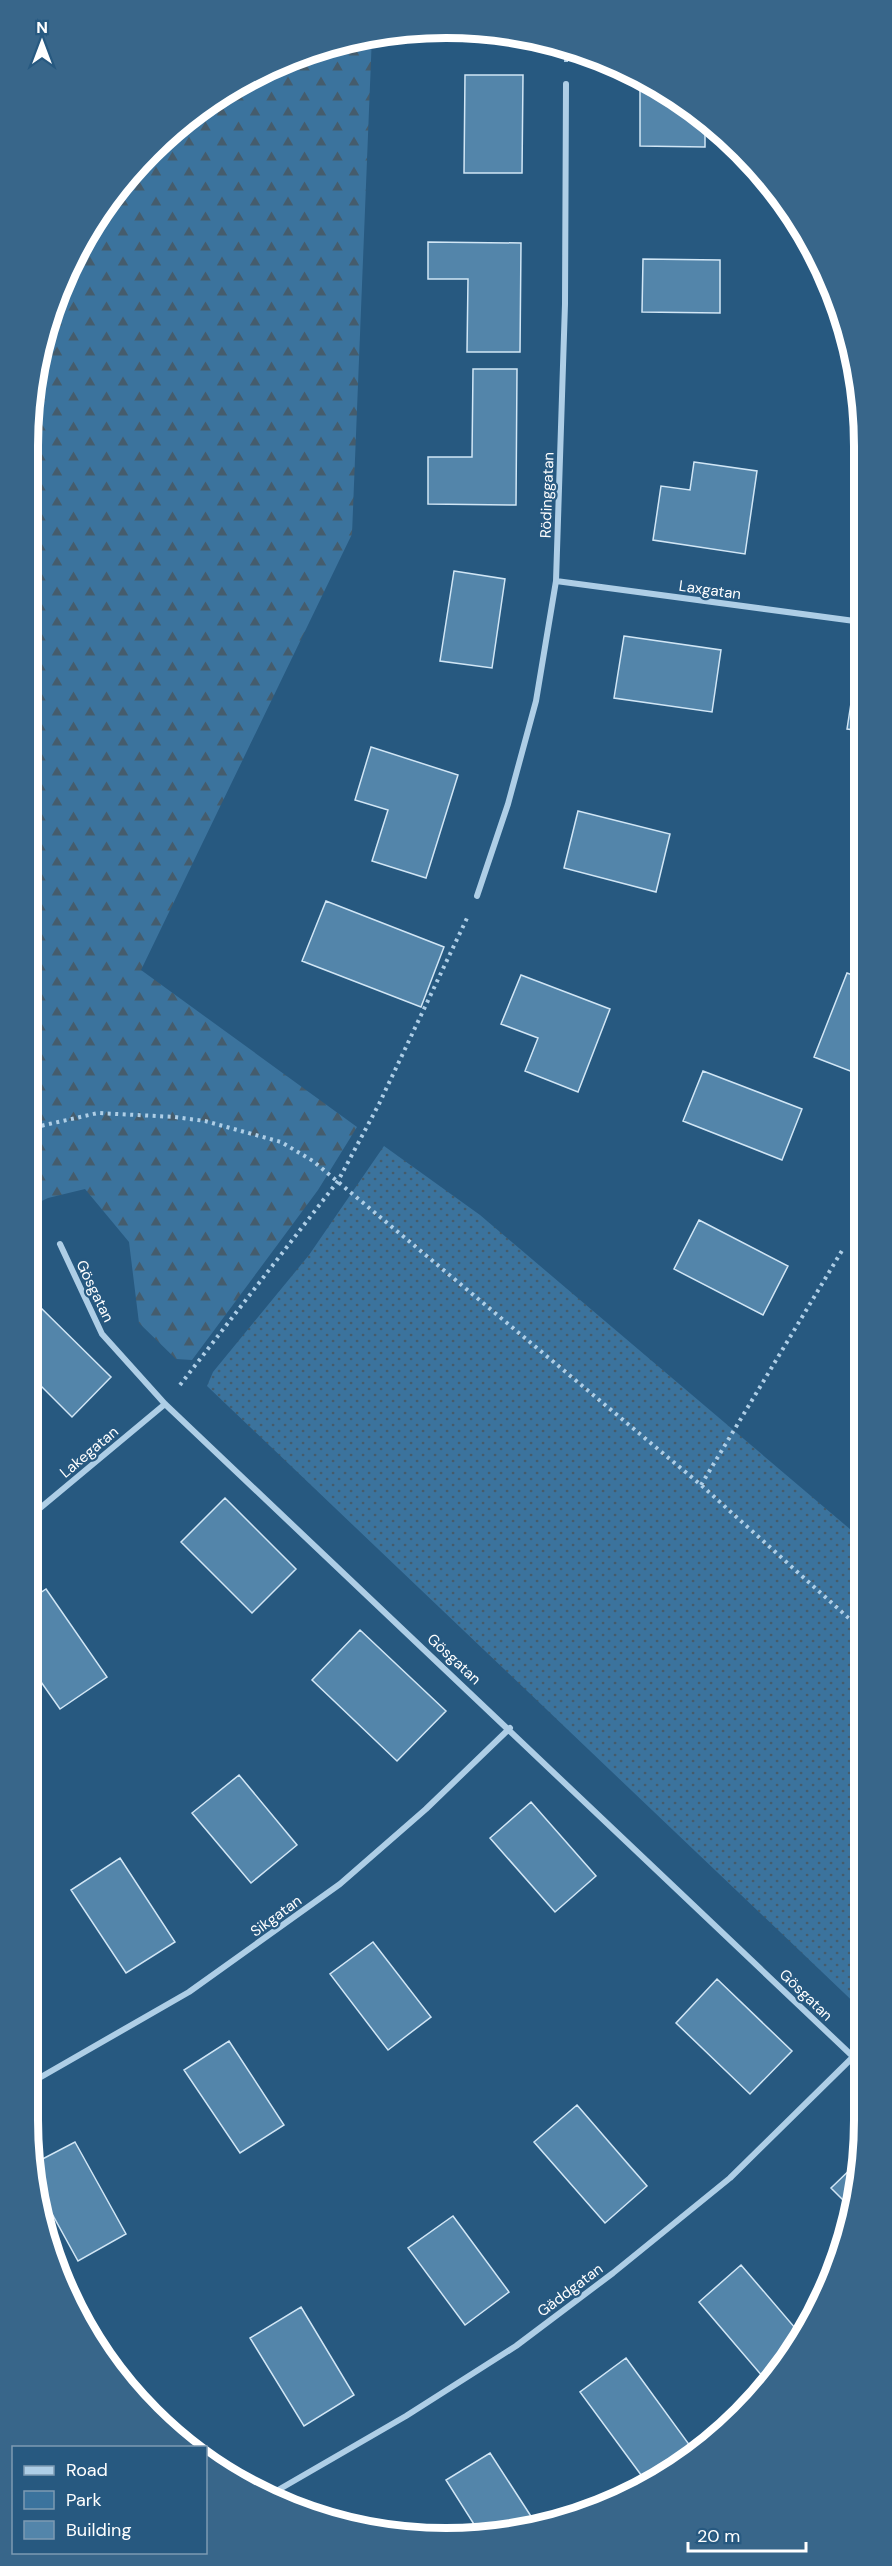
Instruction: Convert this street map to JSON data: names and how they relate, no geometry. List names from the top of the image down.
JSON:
{
  "streets": {
    "street": [
      "Rödinggatan",
      "Laxgatan",
      "Gösgatan",
      "Lakegatan",
      "Sikgatan",
      "Gäddgatan"
    ]
  },
  "crossings": [
    ["Rödinggatan", "Laxgatan"],
    ["Gösgatan", "Lakegatan"],
    ["Gösgatan", "Sikgatan"],
    ["Gösgatan", "Gäddgatan"]
  ],
  "legend": ["Road", "Park", "Building"],
  "scale_bar": "20 m",
  "north": "top"
}
